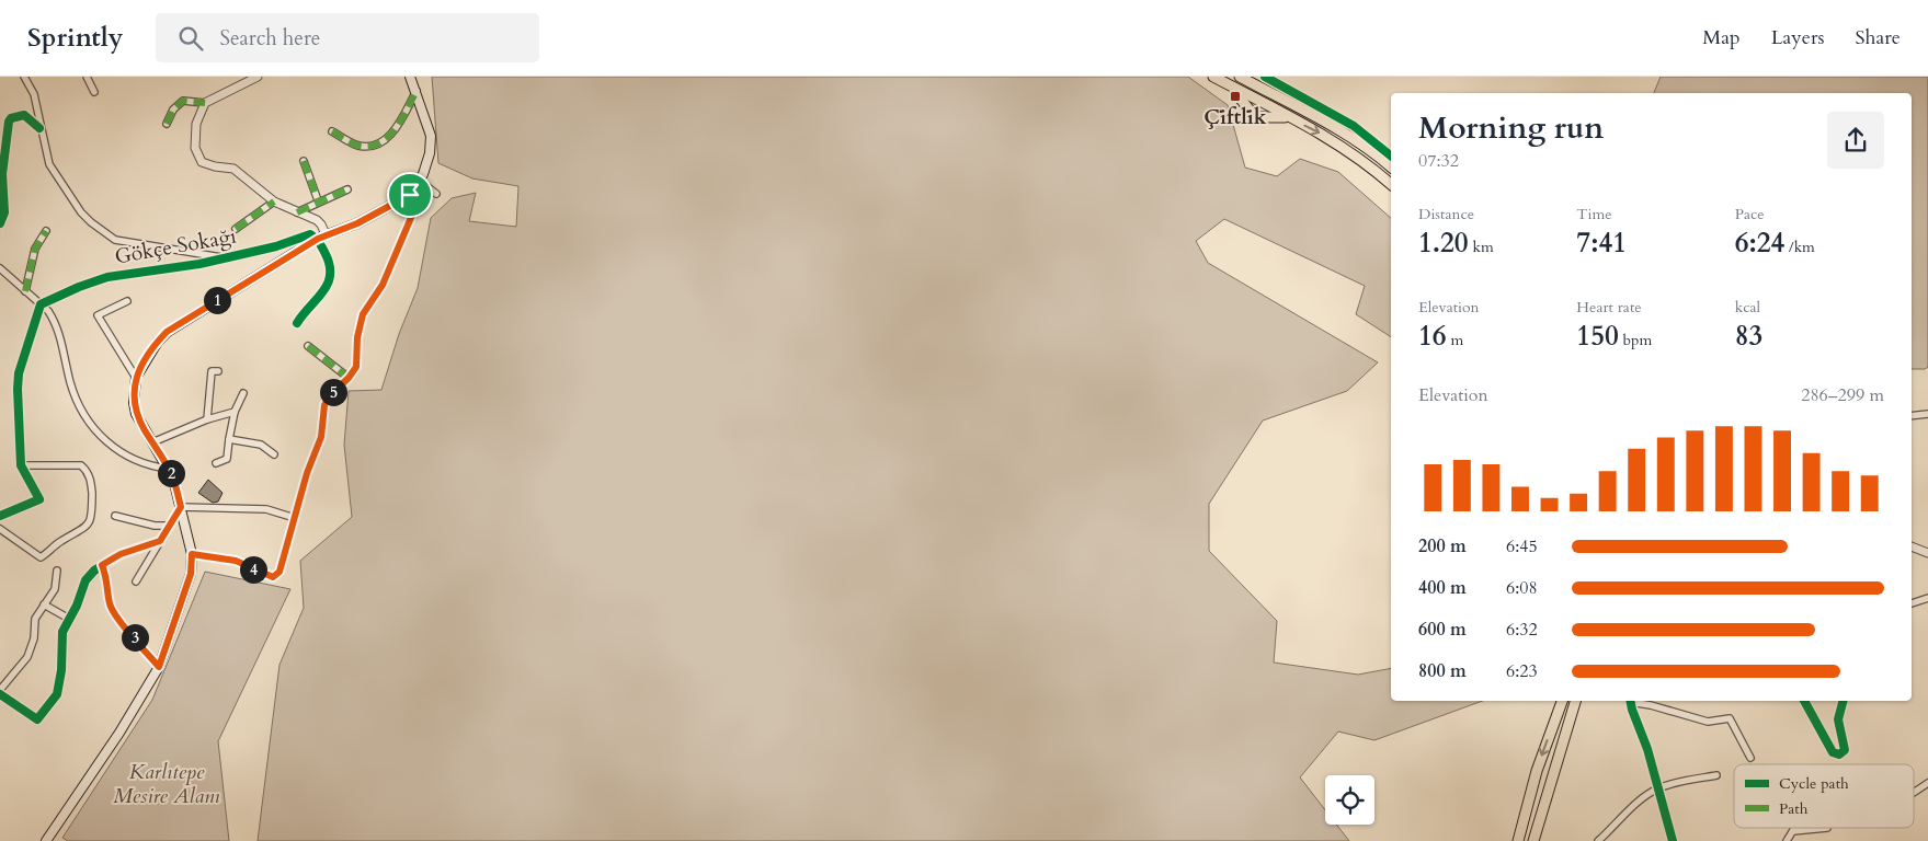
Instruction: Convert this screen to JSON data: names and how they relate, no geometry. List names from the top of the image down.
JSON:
{
  "streets": {
    "street": ["Gökçe Sokağı"]
  },
  "parks": ["Karlıtepe Mesire Alanı"],
  "places": {
    "transit": ["Çi̇ftli̇k"]
  },
  "legend": ["Cycle path", "Path"],
  "page": {
    "header": "Sprintly",
    "search": "Search here",
    "nav": ["Map", "Layers", "Share"],
    "heading": ["Morning run", "07:32"],
    "stats": [
      ["Distance", "1.20 km"],
      ["Time", "7:41"],
      ["Pace", "6:24 /km"],
      ["Elevation", "16 m"],
      ["Heart rate", "150 bpm"],
      ["kcal", "83"]
    ],
    "pins": [
      "1",
      "5",
      "2",
      "4",
      "3"
    ],
    "chart": ["Elevation", "286–299 m"],
    "list": [
      {
        "name": "200 m",
        "note": "6:45"
      },
      {
        "name": "400 m",
        "note": "6:08"
      },
      {
        "name": "600 m",
        "note": "6:32"
      },
      {
        "name": "800 m",
        "note": "6:23"
      }
    ]
  }
}
